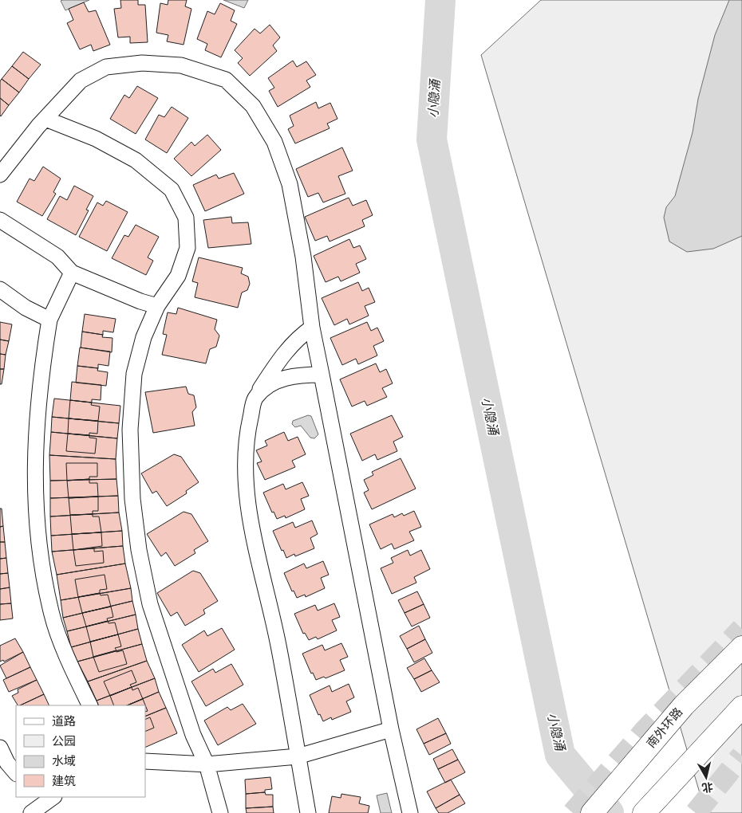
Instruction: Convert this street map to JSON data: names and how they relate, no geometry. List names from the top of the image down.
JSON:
{
  "streets": {
    "highway": ["南外环路"]
  },
  "water": ["小隐涌"],
  "legend": [
    "道路",
    "公园",
    "水域",
    "建筑"
  ],
  "north": "bottom"
}
